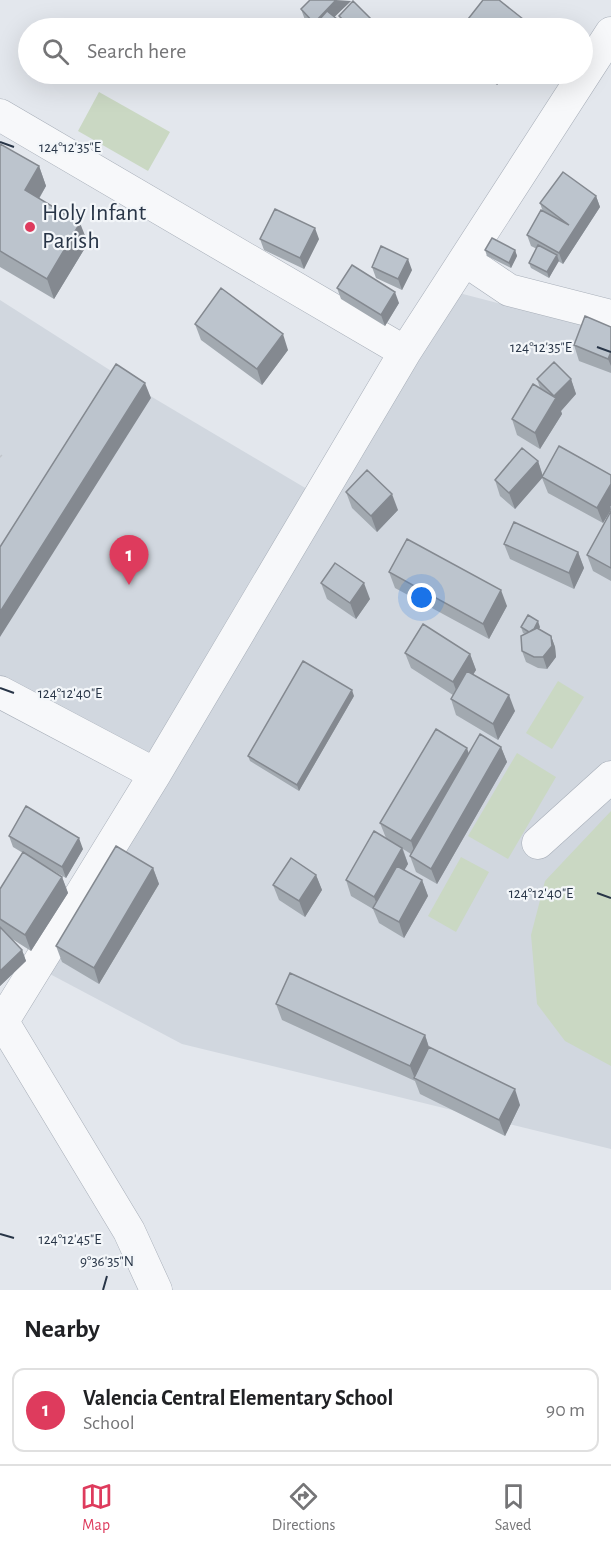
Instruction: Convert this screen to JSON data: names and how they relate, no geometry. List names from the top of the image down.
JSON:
{
  "places": ["Holy Infant Parish"],
  "page": {
    "search": "Search here",
    "pins": "1",
    "heading": "Nearby",
    "list": [
      {
        "mark": "1",
        "name": "Valencia Central Elementary School",
        "note": "School",
        "value": "90 m"
      }
    ],
    "nav": ["Map", "Directions", "Saved"]
  },
  "coordinates": [
    "124°12'35\"E",
    "124°12'40\"E",
    "124°12'45\"E",
    "9°36'35\"N"
  ]
}
